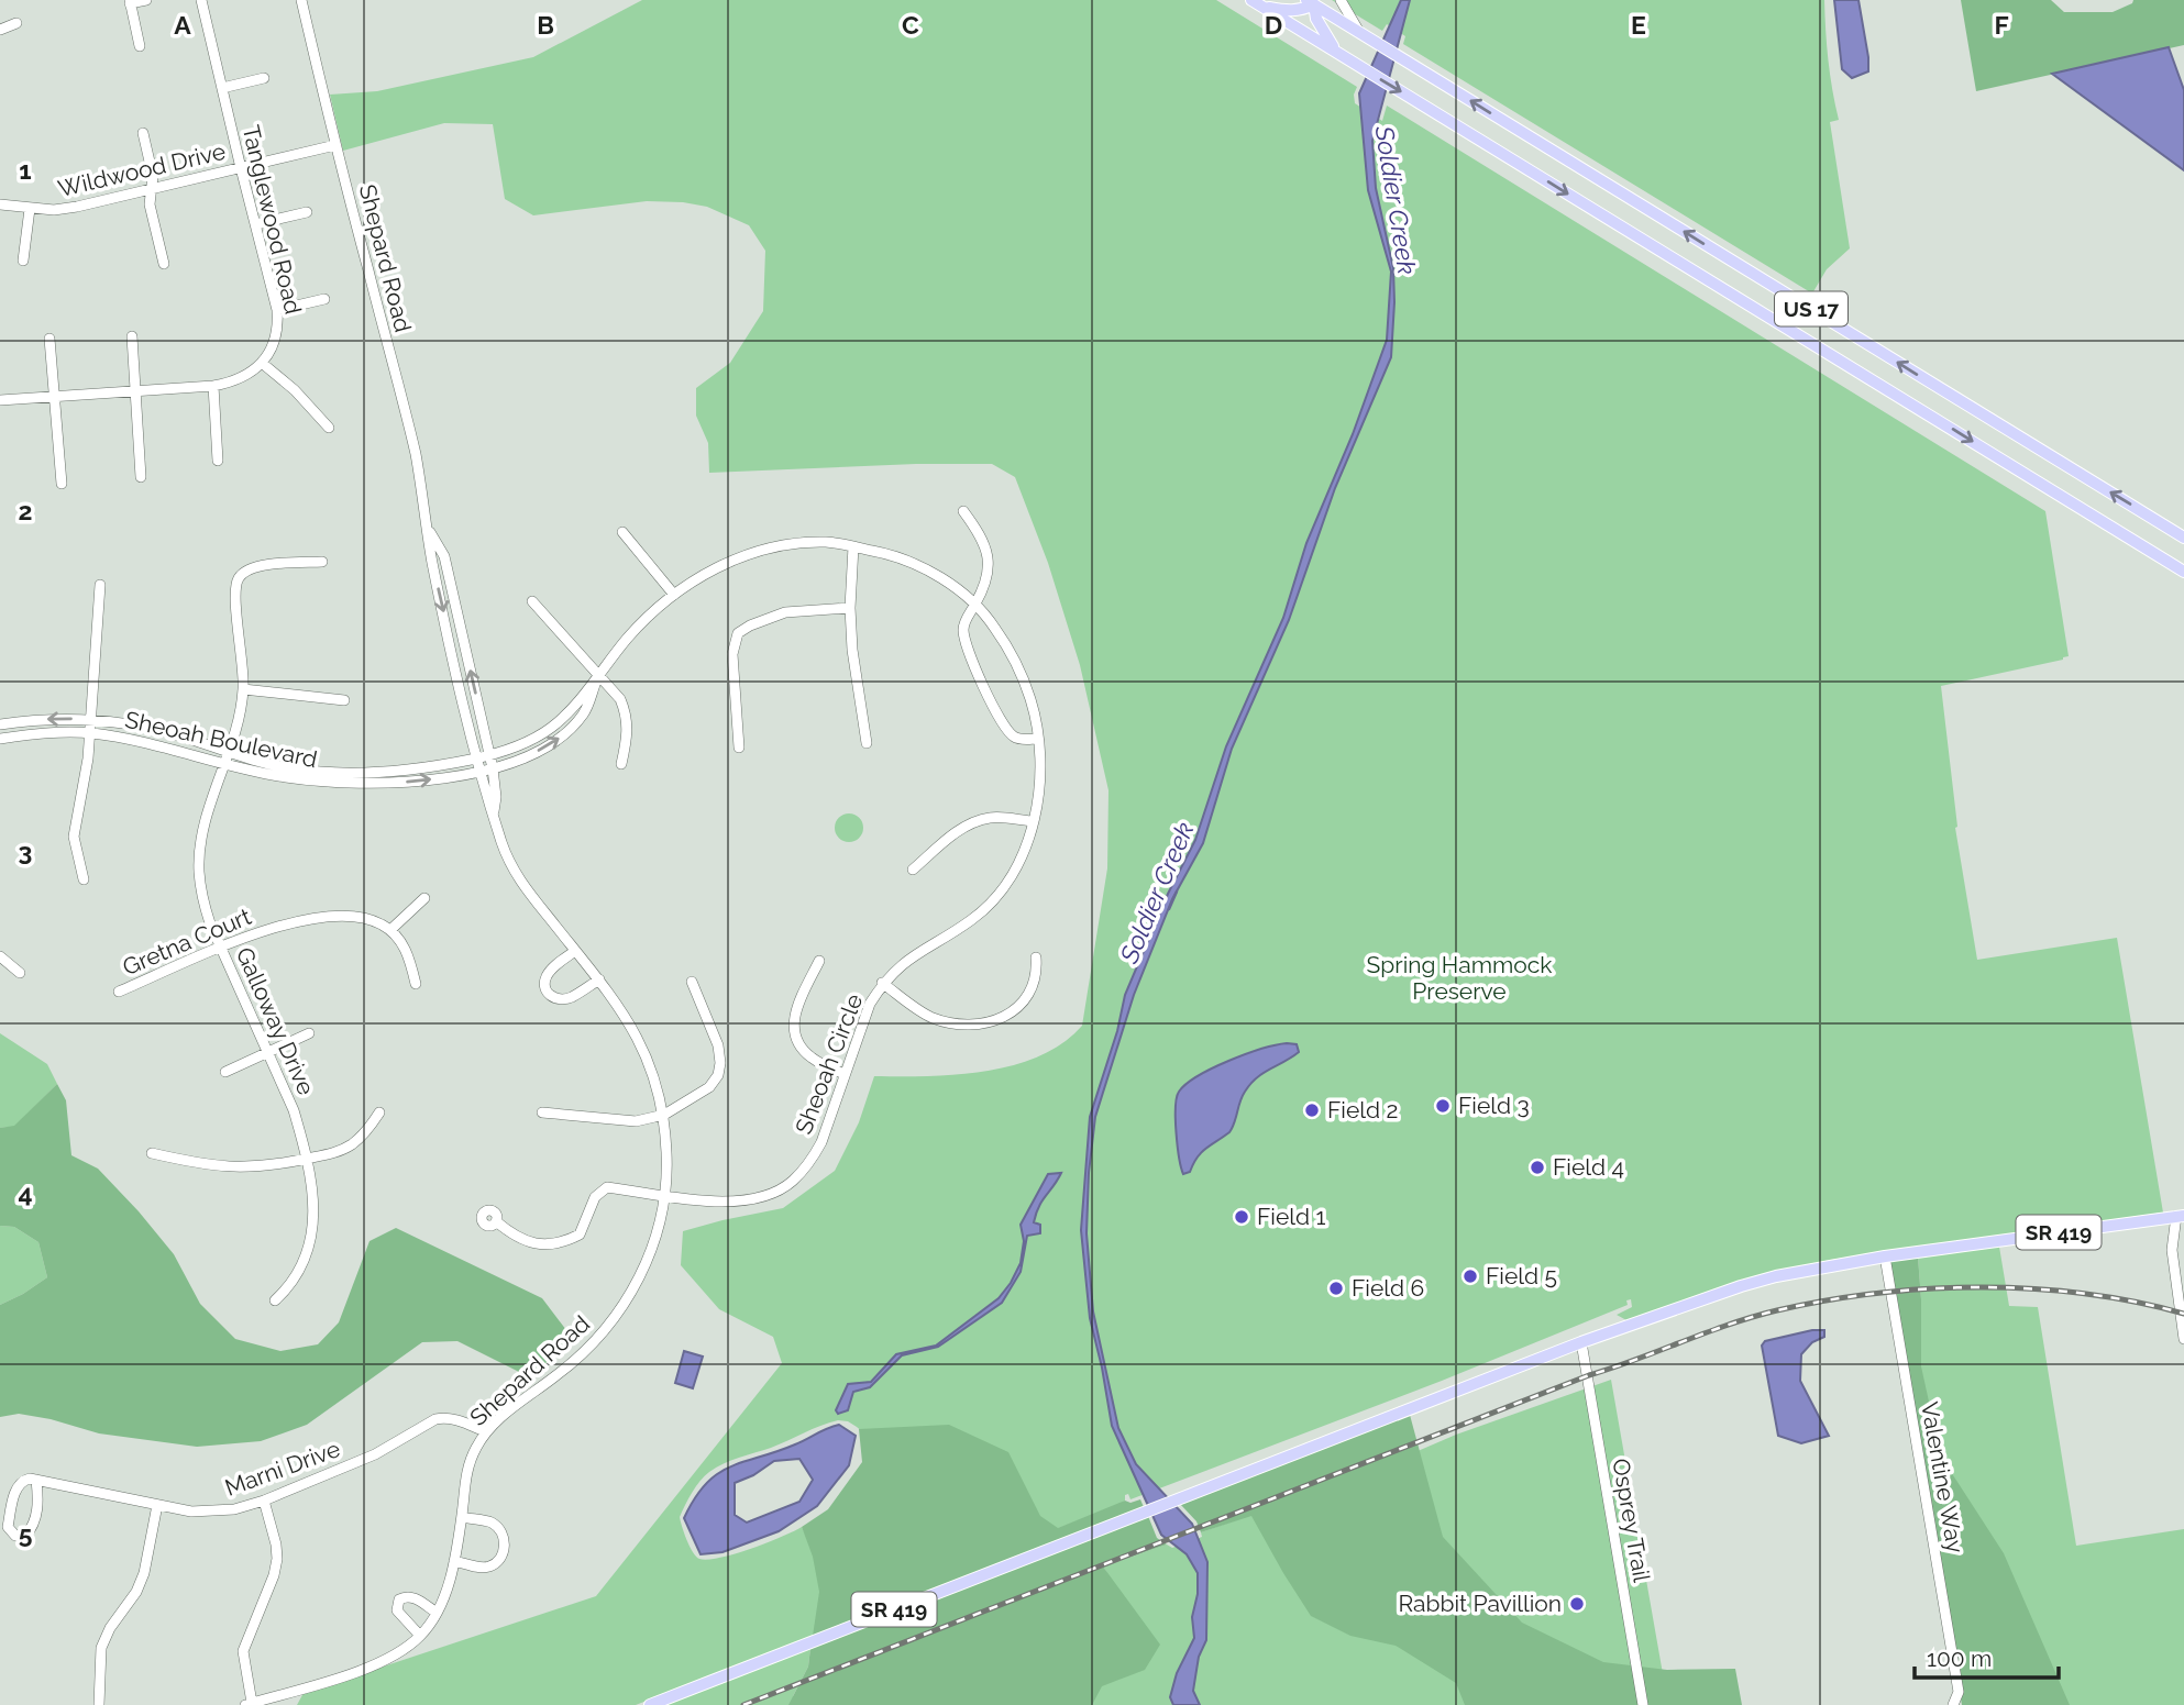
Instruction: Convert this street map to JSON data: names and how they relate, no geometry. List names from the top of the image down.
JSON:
{
  "streets": {
    "main road": ["US 17", "SR 419"],
    "street": [
      "Wildwood Drive",
      "Tanglewood Road",
      "Shepard Road",
      "Sheoah Boulevard",
      "Gretna Court",
      "Galloway Drive",
      "Sheoah Circle",
      "Marni Drive",
      "Valentine Way",
      "Osprey Trail"
    ]
  },
  "crossings": [
    ["Wildwood Drive", "Tanglewood Road"],
    ["Wildwood Drive", "Shepard Road"],
    ["Shepard Road", "Sheoah Boulevard"],
    ["Shepard Road", "Sheoah Circle"],
    ["Shepard Road", "Marni Drive"],
    ["Sheoah Boulevard", "Galloway Drive"],
    ["Sheoah Boulevard", "Sheoah Circle"],
    ["Gretna Court", "Galloway Drive"],
    ["SR 419", "Valentine Way"],
    ["SR 419", "Osprey Trail"]
  ],
  "water": ["Soldier Creek"],
  "parks": ["Spring Hammock Preserve"],
  "places": [
    "Field 3",
    "Field 2",
    "Field 4",
    "Field 1",
    "Field 5",
    "Field 6",
    "Rabbit Pavillion"
  ],
  "scale_bar": "100 m",
  "grid": {
    "columns": [
      "A",
      "B",
      "C",
      "D",
      "E",
      "F"
    ],
    "rows": [
      "1",
      "2",
      "3",
      "4",
      "5"
    ]
  }
}
